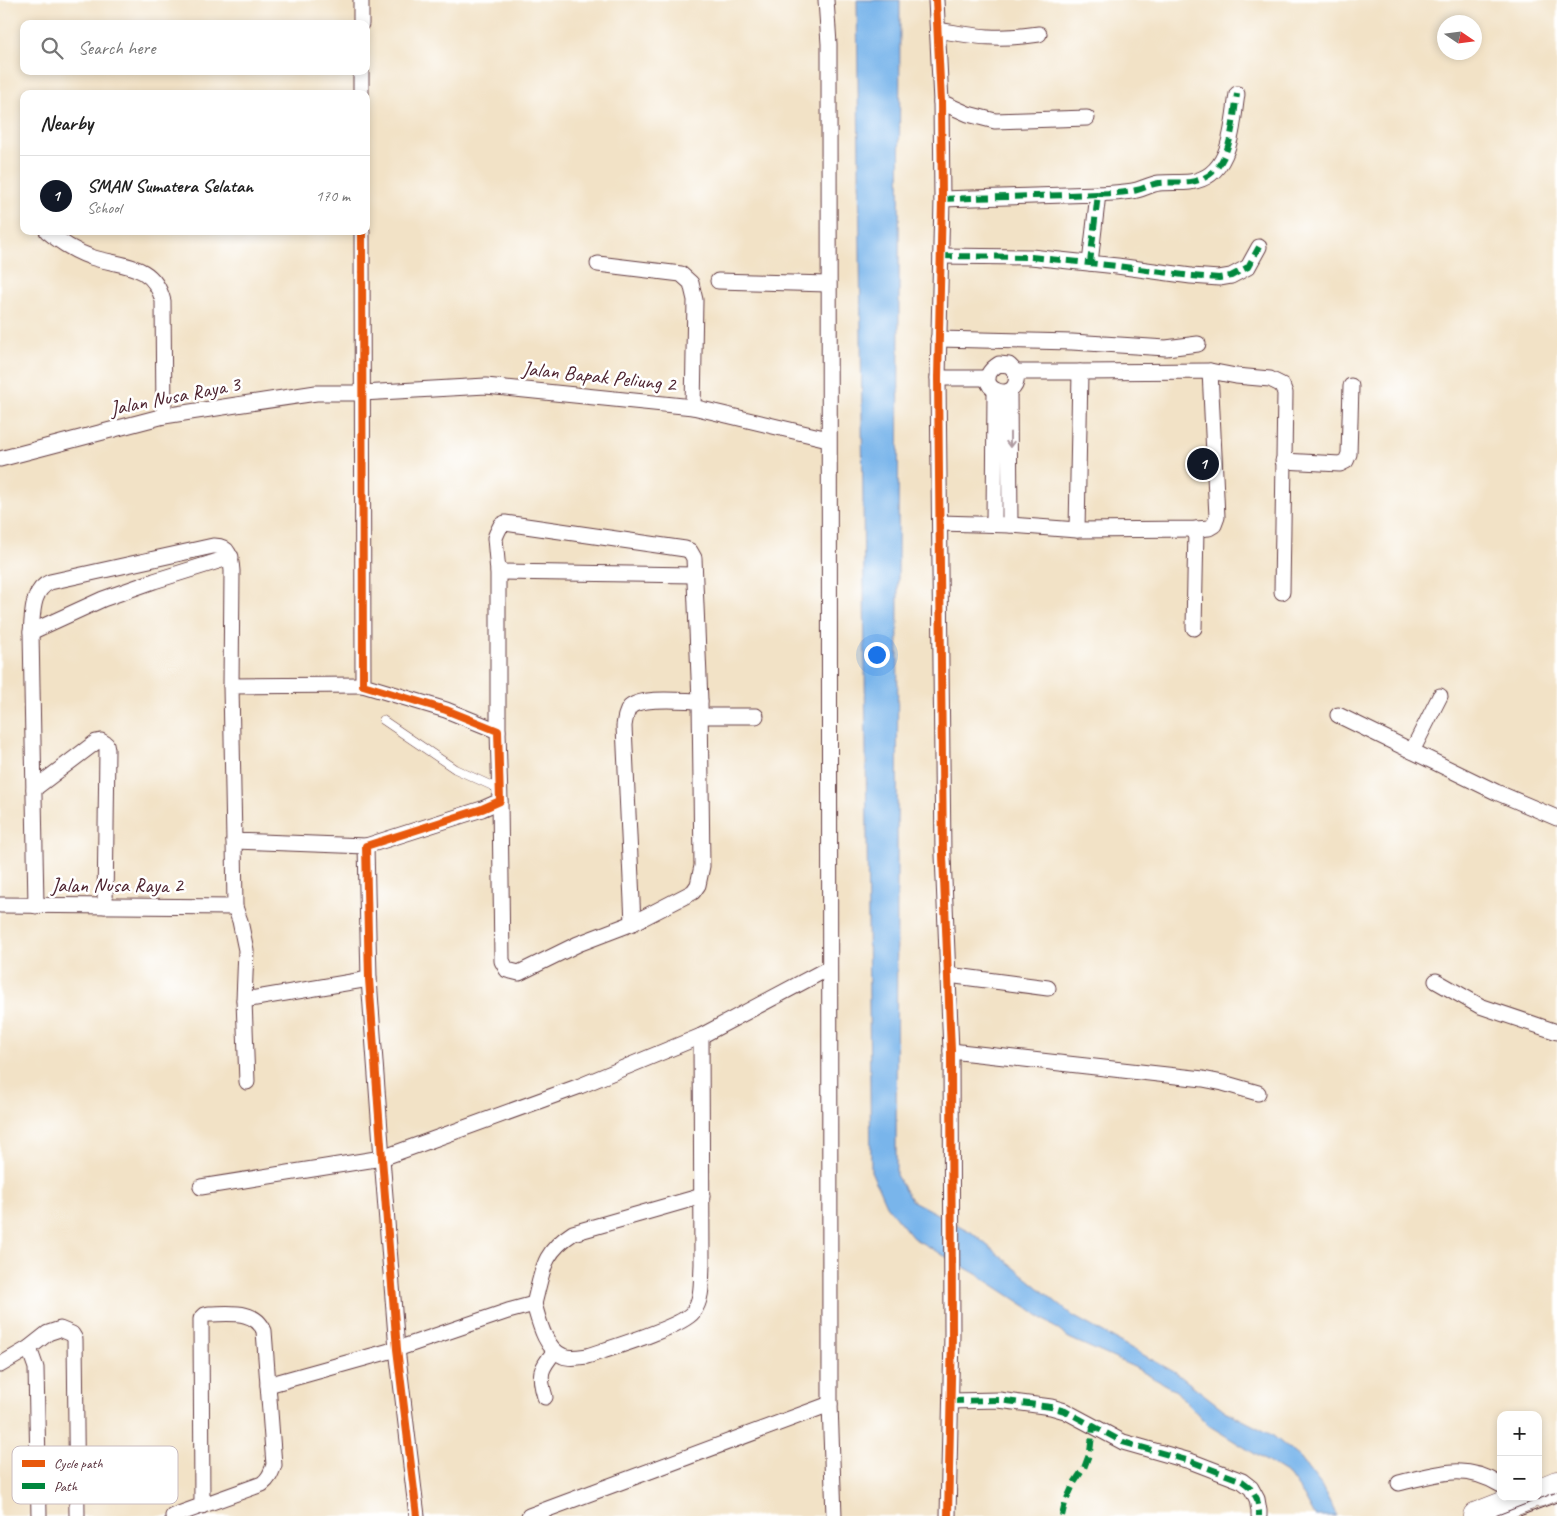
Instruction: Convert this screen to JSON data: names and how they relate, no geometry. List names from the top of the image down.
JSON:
{
  "streets": {
    "street": ["Jalan Bapak Peliung 2", "Jalan Nusa Raya 3", "Jalan Nusa Raya 2"]
  },
  "crossings": [
    ["Jalan Bapak Peliung 2", "Jalan Nusa Raya 3"]
  ],
  "legend": ["Cycle path", "Path"],
  "north": "right",
  "page": {
    "search": "Search here",
    "heading": "Nearby",
    "list": [
      {
        "mark": "1",
        "name": "SMAN Sumatera Selatan",
        "note": "School",
        "value": "170 m"
      }
    ],
    "pins": "1",
    "map_buttons": ["+", "−"]
  }
}
